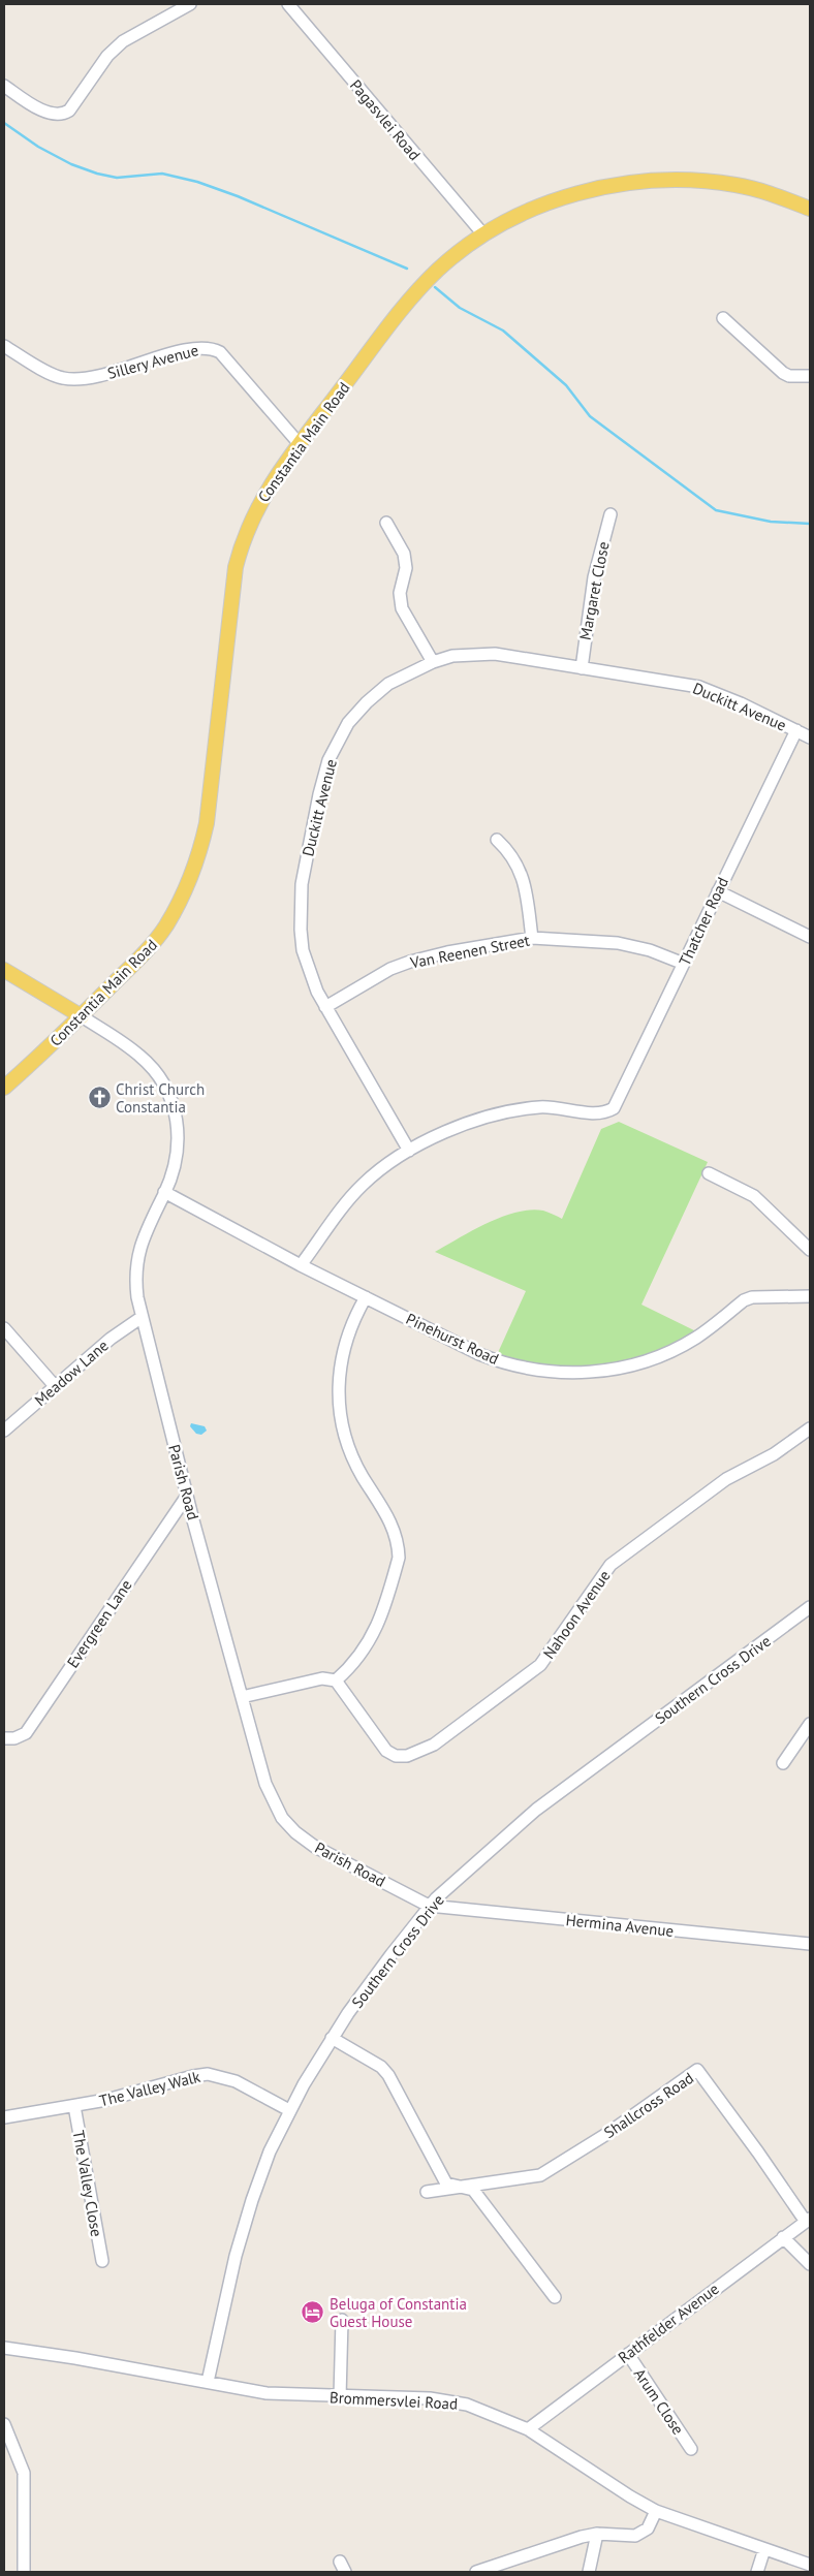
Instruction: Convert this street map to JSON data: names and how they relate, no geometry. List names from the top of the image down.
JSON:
{
  "streets": {
    "main road": ["Constantia Main Road"],
    "street": [
      "Pagasvlei Road",
      "Sillery Avenue",
      "Margaret Close",
      "Duckitt Avenue",
      "Thatcher Road",
      "Van Reenen Street",
      "Pinehurst Road",
      "Meadow Lane",
      "Parish Road",
      "Nahoon Avenue",
      "Evergreen Lane",
      "Southern Cross Drive",
      "Hermina Avenue",
      "The Valley Walk",
      "Shallcross Road",
      "The Valley Close",
      "Rathfelder Avenue",
      "Brommersvlei Road",
      "Arum Close"
    ]
  },
  "crossings": [
    ["Pagasvlei Road", "Constantia Main Road"],
    ["Sillery Avenue", "Constantia Main Road"],
    ["Constantia Main Road", "Parish Road"],
    ["Margaret Close", "Duckitt Avenue"],
    ["Duckitt Avenue", "Thatcher Road"],
    ["Duckitt Avenue", "Van Reenen Street"],
    ["Thatcher Road", "Van Reenen Street"],
    ["Pinehurst Road", "Parish Road"],
    ["Meadow Lane", "Parish Road"],
    ["Parish Road", "Evergreen Lane"],
    ["Parish Road", "Southern Cross Drive"],
    ["Parish Road", "Hermina Avenue"],
    ["Southern Cross Drive", "Hermina Avenue"],
    ["Southern Cross Drive", "The Valley Walk"],
    ["Southern Cross Drive", "Brommersvlei Road"],
    ["The Valley Walk", "The Valley Close"],
    ["Shallcross Road", "Rathfelder Avenue"],
    ["Rathfelder Avenue", "Brommersvlei Road"],
    ["Rathfelder Avenue", "Arum Close"]
  ],
  "places": {
    "church": ["Christ Church Constantia"],
    "hotel": ["Beluga of Constantia Guest House"]
  }
}
